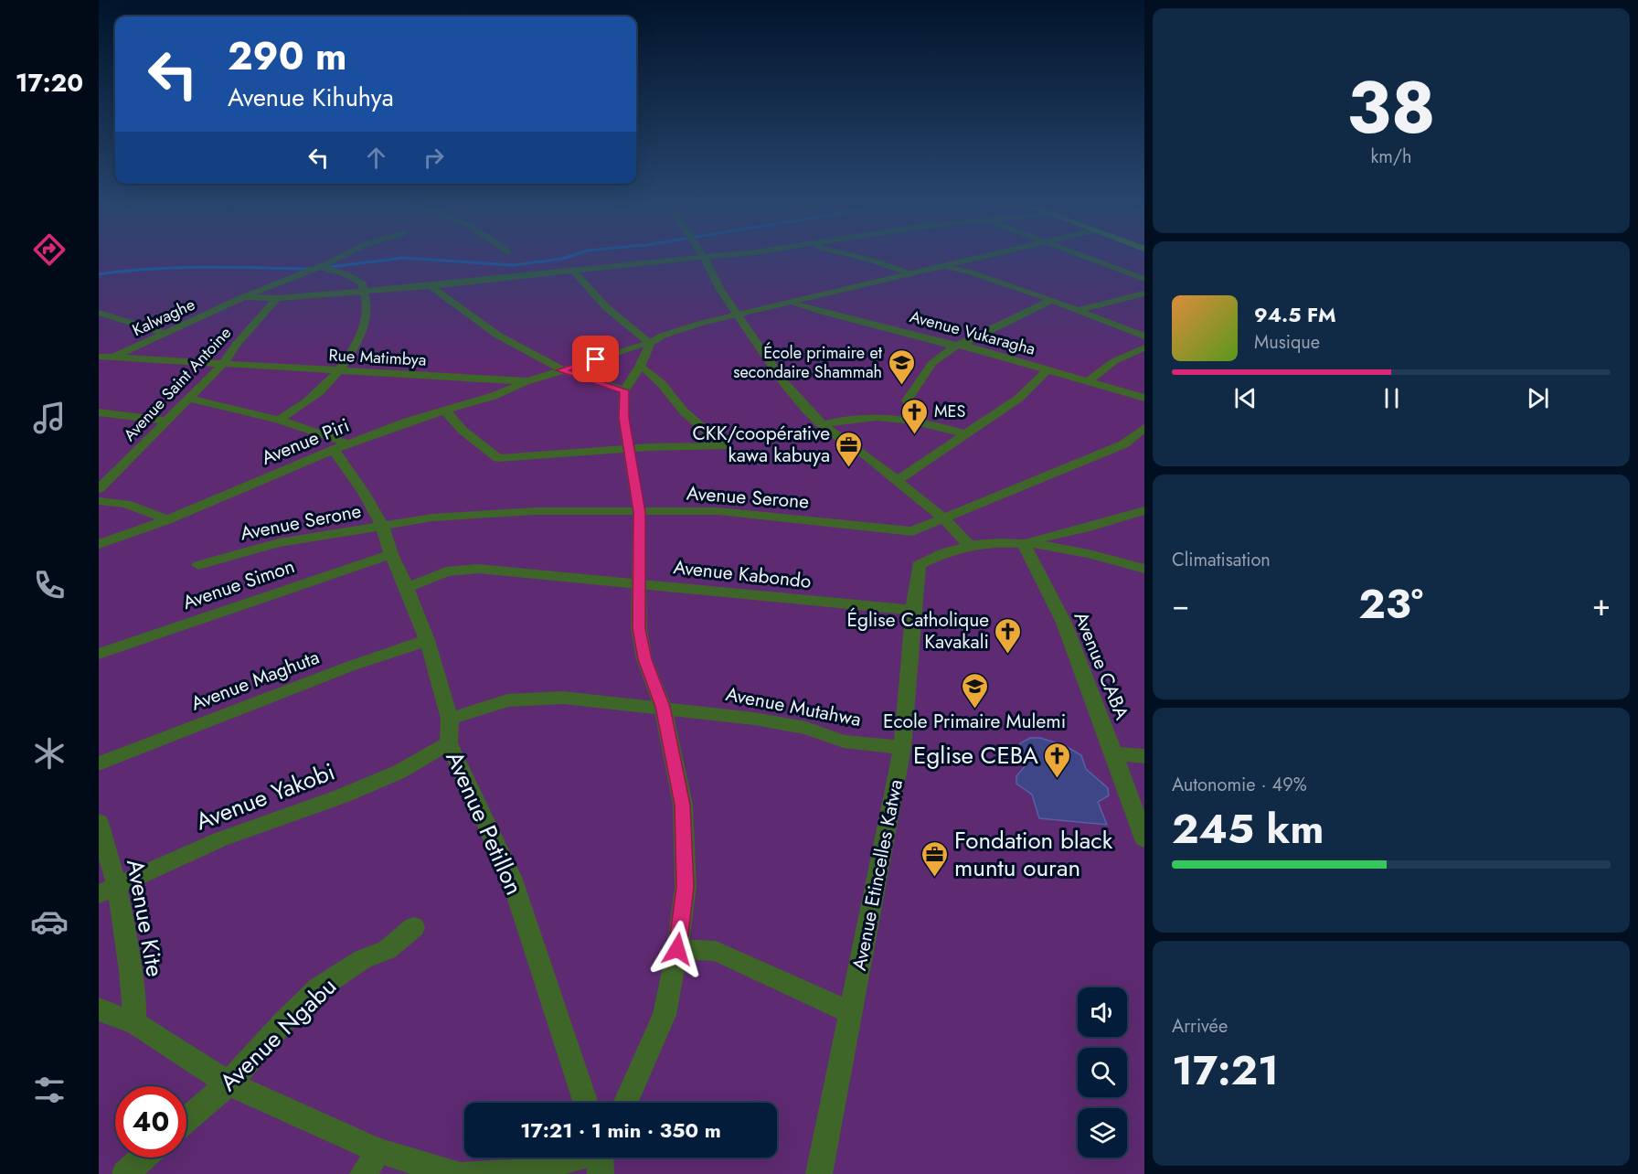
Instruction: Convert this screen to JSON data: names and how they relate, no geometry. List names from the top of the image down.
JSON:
{
  "streets": {
    "street": [
      "Kalwaghe",
      "Avenue Vukaragha",
      "Rue Matimbya",
      "Avenue Saint Antoine",
      "Avenue Piri",
      "Avenue Serone",
      "Avenue Kabondo",
      "Avenue Simon",
      "Avenue CABA",
      "Avenue Maghuta",
      "Avenue Mutahwa",
      "Avenue Yakobi",
      "Avenue Petillon",
      "Avenue Etincelles Katwa",
      "Avenue Kite",
      "Avenue Ngabu"
    ]
  },
  "crossings": [
    ["Kalwaghe", "Rue Matimbya"],
    ["Avenue Vukaragha", "Rue Matimbya"],
    ["Rue Matimbya", "Avenue Saint Antoine"],
    ["Rue Matimbya", "Avenue Piri"],
    ["Avenue Piri", "Avenue Petillon"],
    ["Avenue Serone", "Avenue Petillon"],
    ["Avenue Kabondo", "Avenue Petillon"],
    ["Avenue Kabondo", "Avenue Etincelles Katwa"],
    ["Avenue Simon", "Avenue Petillon"],
    ["Avenue Maghuta", "Avenue Petillon"],
    ["Avenue Mutahwa", "Avenue Petillon"],
    ["Avenue Mutahwa", "Avenue Etincelles Katwa"],
    ["Avenue Yakobi", "Avenue Petillon"],
    ["Avenue Yakobi", "Avenue Kite"]
  ],
  "places": {
    "school or university": ["École primaire et secondaire Shammah", "Ecole Primaire Mulemi"],
    "church": ["MES", "Église Catholique Kavakali", "Eglise CEBA"],
    "office": ["CKK/coopérative kawa kabuya", "Fondation black muntu ouran"]
  },
  "page": {
    "tabs": "17:20",
    "tile": [
      ["38", "km/h"],
      "Climatisation",
      ["Autonomie · 49%", "245 km"],
      ["Arrivée", "17:21"]
    ],
    "turn": ["290 m", "Avenue Kihuhya"],
    "song": ["94.5 FM", "Musique"],
    "heat": ["−", "23°", "+"],
    "limit": "40",
    "trip": "17:21 · 1 min · 350 m"
  }
}
